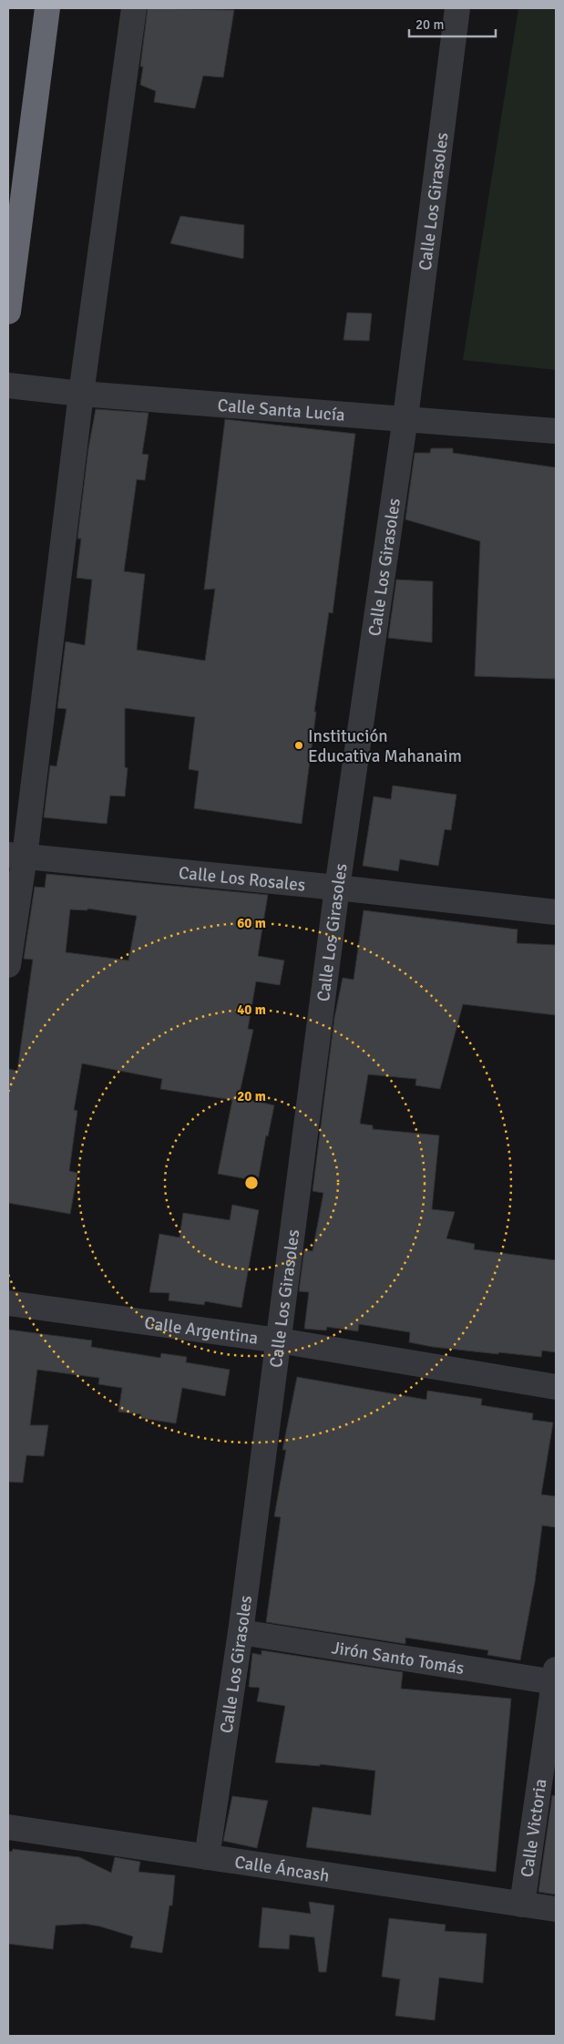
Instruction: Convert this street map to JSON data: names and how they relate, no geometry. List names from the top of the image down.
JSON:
{
  "streets": {
    "street": [
      "Calle Los Girasoles",
      "Calle Santa Lucía",
      "Calle Los Rosales",
      "Calle Argentina",
      "Jirón Santo Tomás",
      "Calle Victoria",
      "Calle Áncash"
    ]
  },
  "crossings": [
    ["Calle Los Girasoles", "Calle Santa Lucía"],
    ["Calle Los Girasoles", "Calle Los Rosales"],
    ["Calle Los Girasoles", "Calle Argentina"],
    ["Calle Los Girasoles", "Jirón Santo Tomás"],
    ["Calle Los Girasoles", "Calle Áncash"],
    ["Jirón Santo Tomás", "Calle Victoria"],
    ["Calle Victoria", "Calle Áncash"]
  ],
  "places": ["Institución Educativa Mahanaim"],
  "scale_bar": "20 m",
  "rings": ["60 m", "40 m", "20 m"]
}
